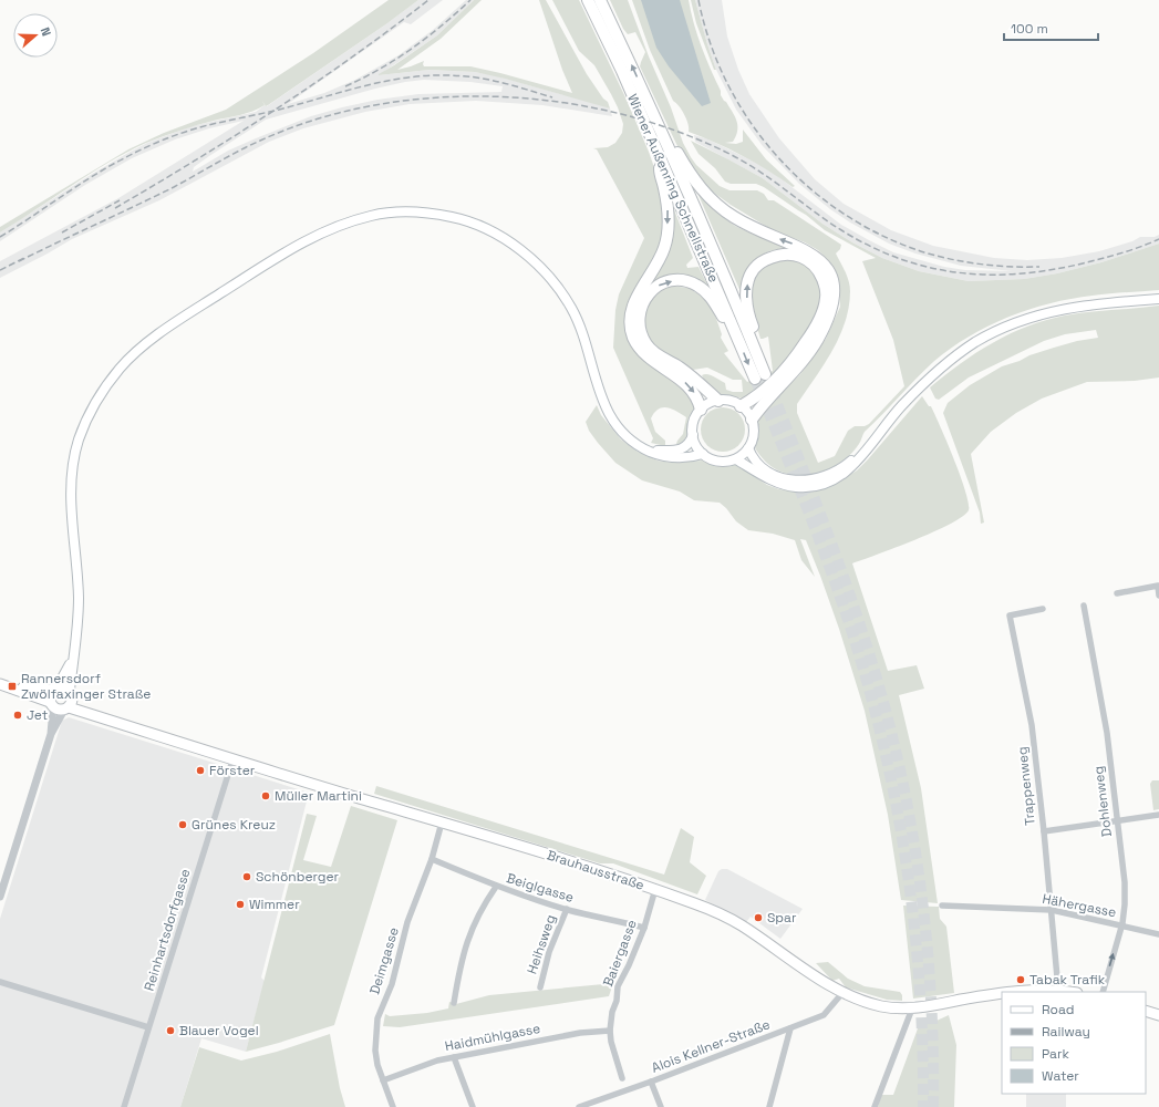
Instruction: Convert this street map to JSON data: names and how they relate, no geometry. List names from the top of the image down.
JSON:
{
  "streets": {
    "highway": ["Wiener Außenring Schnellstraße"],
    "main road": ["Brauhausstraße"],
    "street": [
      "Trappenweg",
      "Dohlenweg",
      "Beiglgasse",
      "Hähergasse",
      "Reinhartsdorfgasse",
      "Heihsweg",
      "Baiergasse",
      "Deimgasse",
      "Haidmühlgasse",
      "Alois Kellner-Straße"
    ]
  },
  "crossings": [
    ["Trappenweg", "Brauhausstraße"],
    ["Trappenweg", "Hähergasse"],
    ["Dohlenweg", "Hähergasse"],
    ["Brauhausstraße", "Reinhartsdorfgasse"],
    ["Brauhausstraße", "Baiergasse"],
    ["Brauhausstraße", "Deimgasse"],
    ["Brauhausstraße", "Alois Kellner-Straße"],
    ["Beiglgasse", "Heihsweg"],
    ["Beiglgasse", "Baiergasse"],
    ["Beiglgasse", "Deimgasse"],
    ["Baiergasse", "Haidmühlgasse"],
    ["Deimgasse", "Haidmühlgasse"]
  ],
  "places": {
    "transit": ["Rannersdorf Zwölfaxinger Straße"],
    "other": [
      "Jet",
      "Förster",
      "Müller Martini",
      "Grünes Kreuz",
      "Schönberger",
      "Wimmer",
      "Spar",
      "Tabak Trafik",
      "Blauer Vogel"
    ]
  },
  "legend": [
    "Road",
    "Railway",
    "Park",
    "Water"
  ],
  "scale_bar": "100 m",
  "north": "right"
}
